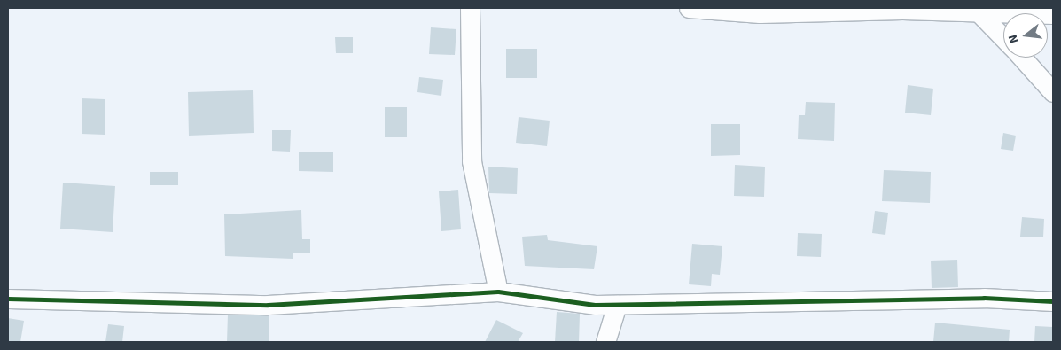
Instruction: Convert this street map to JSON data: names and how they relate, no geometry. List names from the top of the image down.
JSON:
{
  "north": "left"
}
